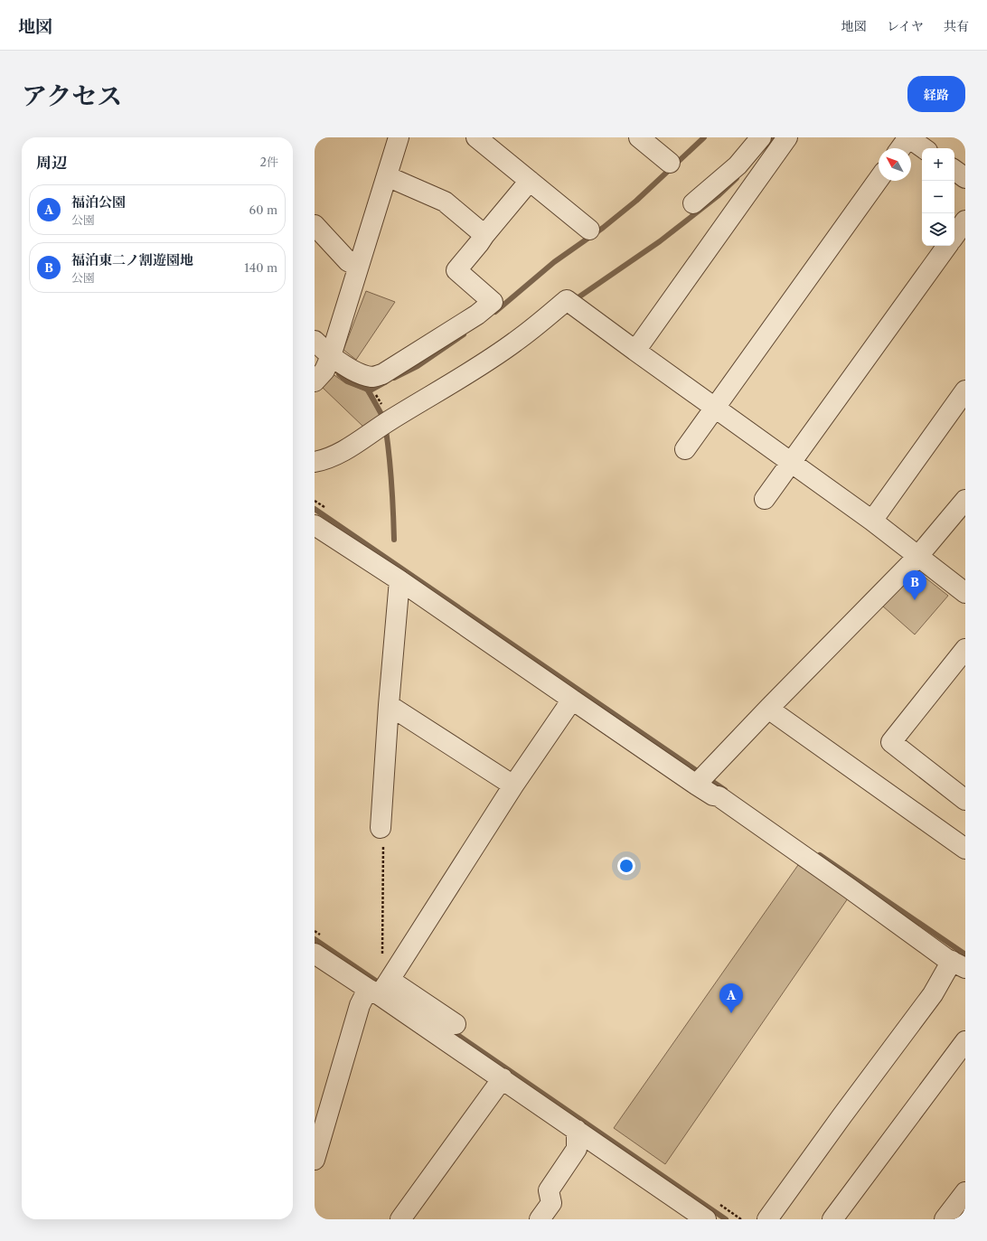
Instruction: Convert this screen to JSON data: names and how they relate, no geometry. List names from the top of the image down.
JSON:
{
  "north": "top left",
  "page": {
    "header": "地図",
    "nav": ["地図", "レイヤ", "共有"],
    "title": "アクセス",
    "buttons": "経路",
    "heading": ["周辺", "2件"],
    "map_buttons": ["+", "−"],
    "list": [
      {
        "mark": "A",
        "name": "福泊公園",
        "note": "公園",
        "value": "60 m"
      },
      {
        "mark": "B",
        "name": "福泊東二ノ割遊園地",
        "note": "公園",
        "value": "140 m"
      }
    ],
    "pins": ["B", "A"]
  }
}
